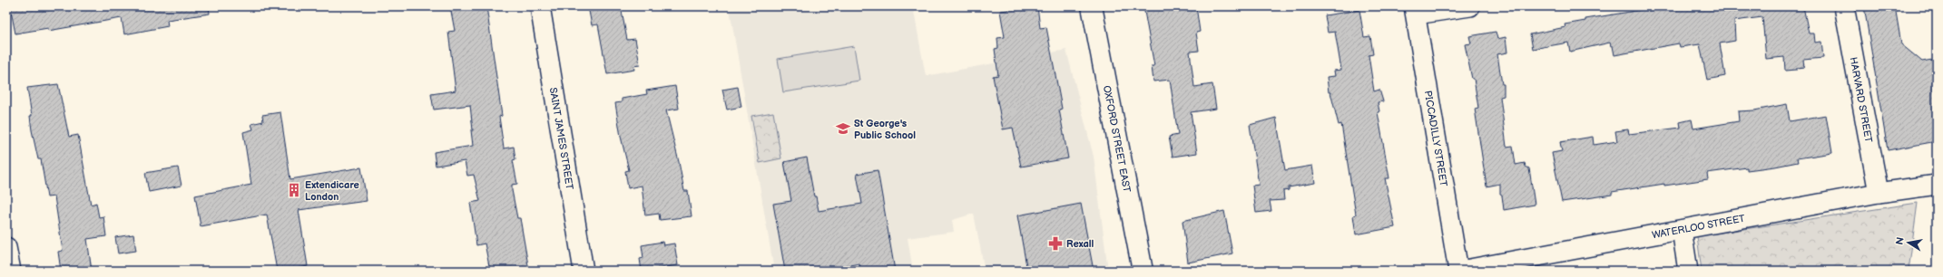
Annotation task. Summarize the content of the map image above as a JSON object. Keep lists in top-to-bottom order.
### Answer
{
  "streets": {
    "main road": ["OXFORD STREET EAST"],
    "street": [
      "HARVARD STREET",
      "SAINT JAMES STREET",
      "PICCADILLY STREET",
      "WATERLOO STREET"
    ]
  },
  "crossings": [
    ["HARVARD STREET", "WATERLOO STREET"],
    ["PICCADILLY STREET", "WATERLOO STREET"]
  ],
  "places": {
    "school or university": ["St George's Public School"],
    "building": ["Extendicare London"],
    "pharmacy": ["Rexall"]
  },
  "north": "left"
}
